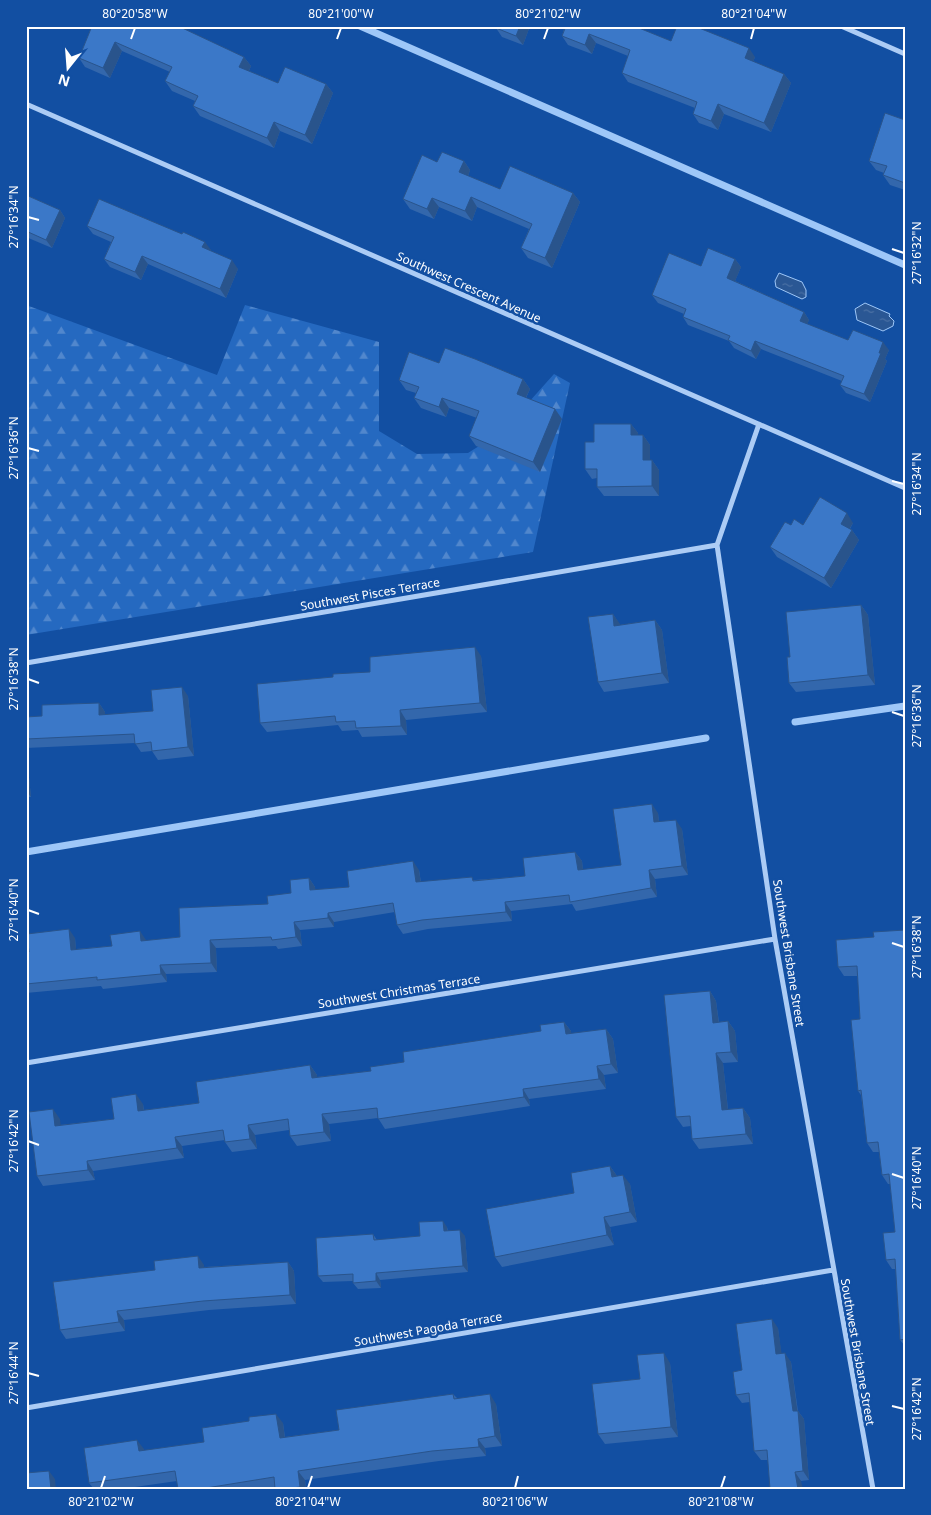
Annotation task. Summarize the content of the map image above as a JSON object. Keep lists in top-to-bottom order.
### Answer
{
  "streets": {
    "street": [
      "Southwest Crescent Avenue",
      "Southwest Pisces Terrace",
      "Southwest Brisbane Street",
      "Southwest Christmas Terrace",
      "Southwest Pagoda Terrace"
    ]
  },
  "crossings": [
    ["Southwest Crescent Avenue", "Southwest Brisbane Street"],
    ["Southwest Pisces Terrace", "Southwest Brisbane Street"],
    ["Southwest Brisbane Street", "Southwest Christmas Terrace"],
    ["Southwest Brisbane Street", "Southwest Pagoda Terrace"]
  ],
  "north": "bottom",
  "coordinates": [
    "80°20'58\"W",
    "80°21'00\"W",
    "80°21'02\"W",
    "80°21'04\"W",
    "27°16'34\"N",
    "27°16'32\"N",
    "27°16'36\"N",
    "27°16'38\"N",
    "27°16'40\"N",
    "27°16'42\"N",
    "27°16'44\"N",
    "80°21'06\"W",
    "80°21'08\"W"
  ]
}
